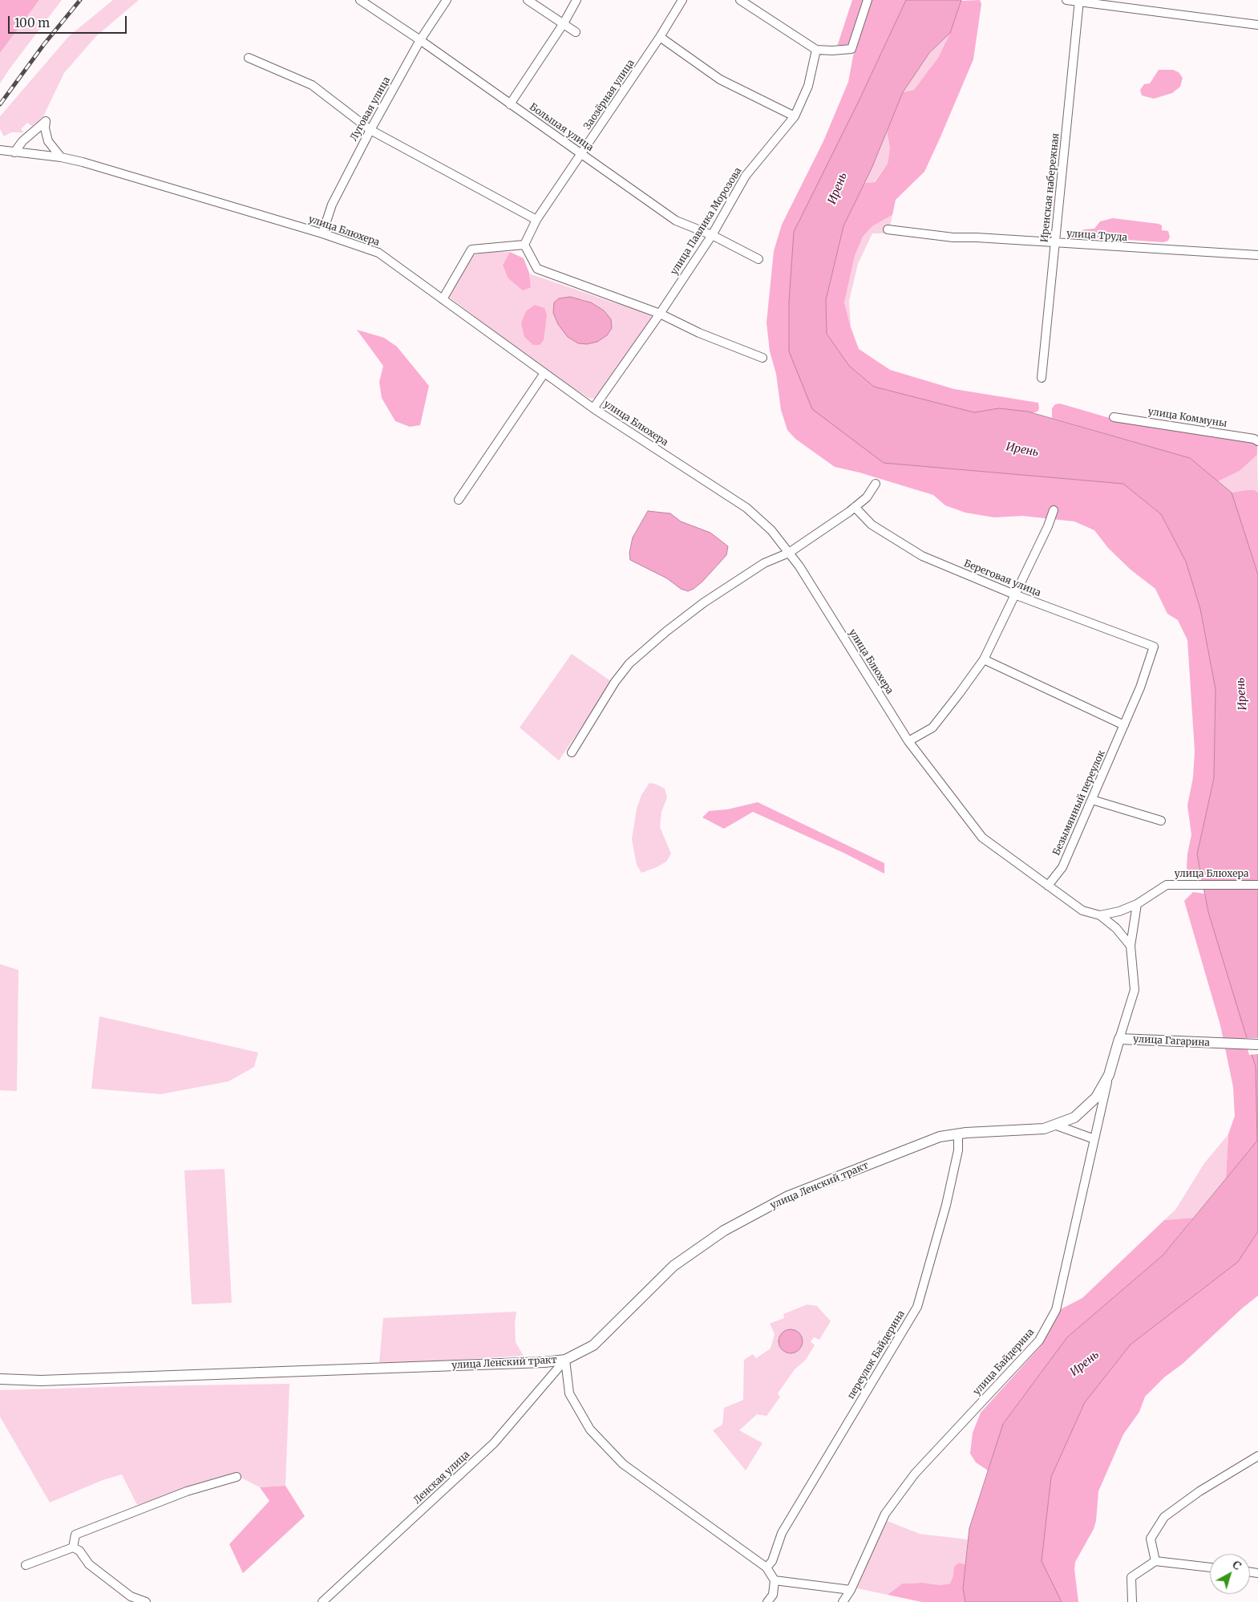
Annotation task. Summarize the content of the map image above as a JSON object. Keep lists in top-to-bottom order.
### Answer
{
  "streets": {
    "main road": ["улица Гагарина", "улица Ленский тракт"],
    "street": [
      "Заозёрная улица",
      "Луговая улица",
      "Большая улица",
      "Иренская набережная",
      "улица Павлика Морозова",
      "улица Блюхера",
      "улица Труда",
      "улица Коммуны",
      "Береговая улица",
      "Безымянный переулок",
      "переулок Байдерина",
      "улица Байдерина",
      "Ленская улица"
    ]
  },
  "crossings": [
    ["Заозёрная улица", "Большая улица"],
    ["Луговая улица", "Большая улица"],
    ["Луговая улица", "улица Блюхера"],
    ["Большая улица", "улица Павлика Морозова"],
    ["Иренская набережная", "улица Труда"],
    ["улица Павлика Морозова", "улица Блюхера"],
    ["улица Блюхера", "Безымянный переулок"],
    ["Береговая улица", "Безымянный переулок"],
    ["улица Гагарина", "улица Ленский тракт"],
    ["улица Ленский тракт", "переулок Байдерина"],
    ["улица Ленский тракт", "улица Байдерина"],
    ["улица Ленский тракт", "Ленская улица"]
  ],
  "water": ["Ирень"],
  "scale_bar": "100 m",
  "north": "top right"
}
